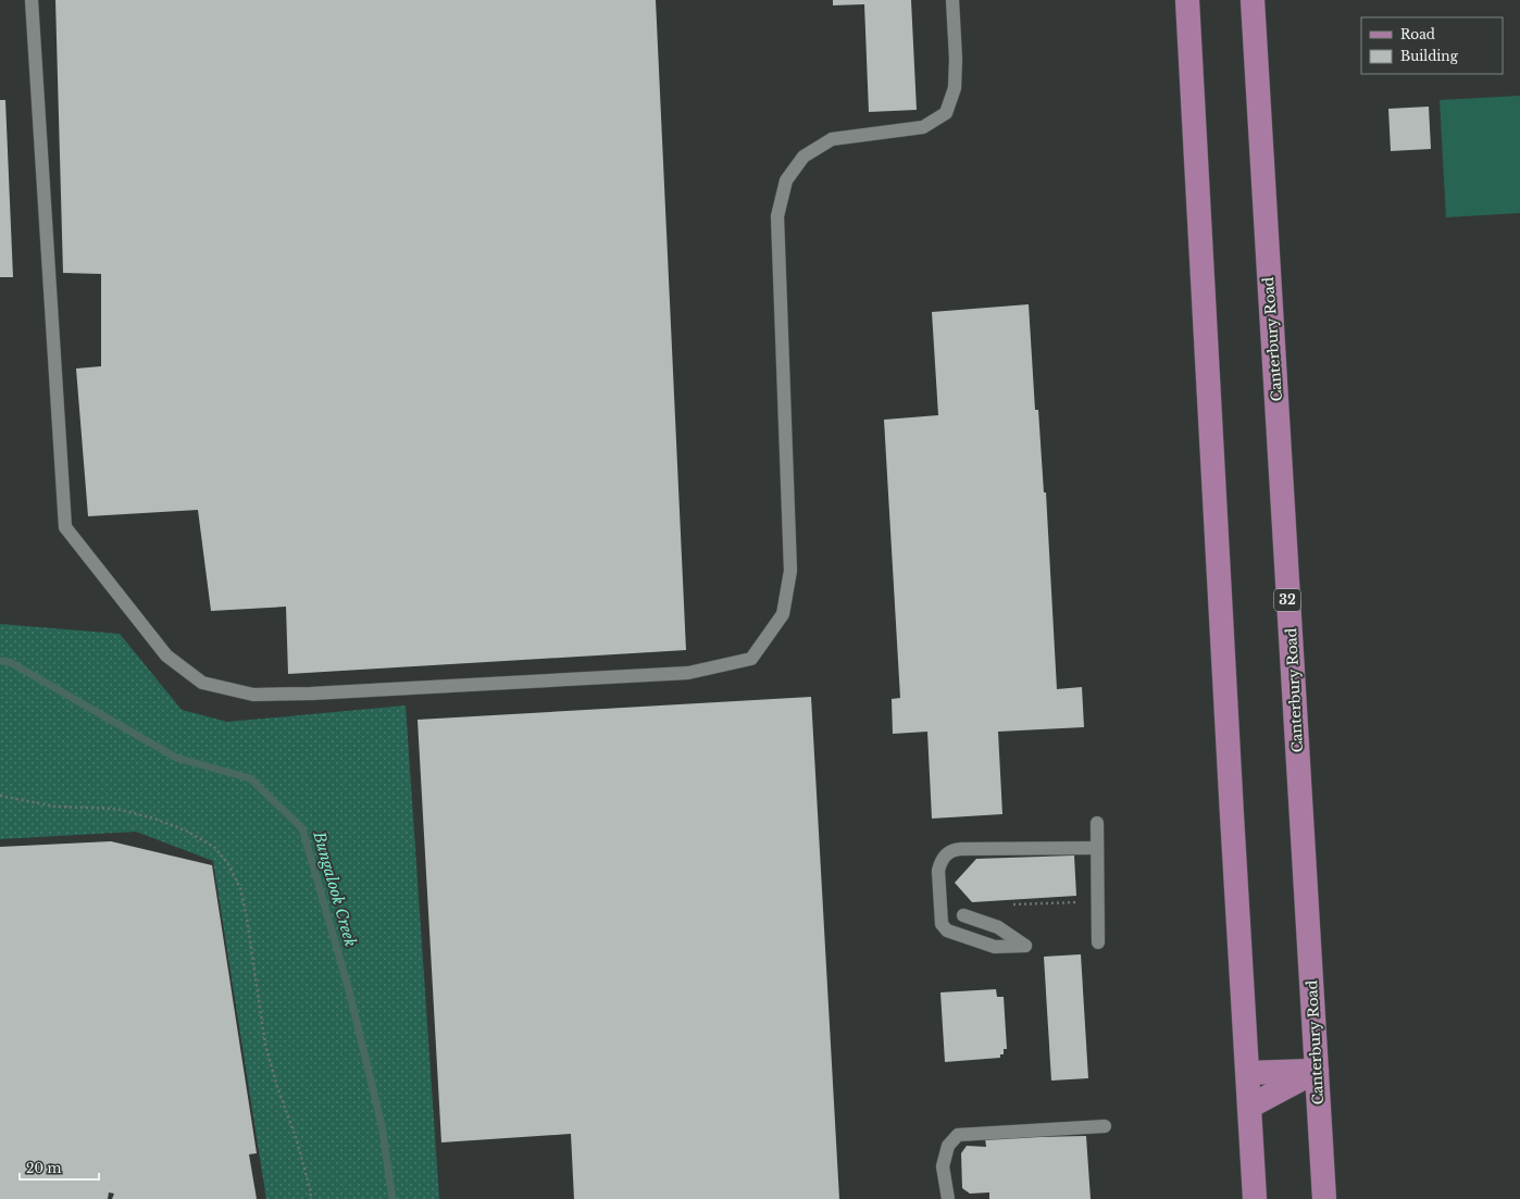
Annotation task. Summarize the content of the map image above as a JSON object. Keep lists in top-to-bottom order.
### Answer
{
  "streets": {
    "main road": ["Canterbury Road", "32"]
  },
  "water": ["Bungalook Creek"],
  "legend": ["Road", "Building"],
  "scale_bar": "20 m"
}
